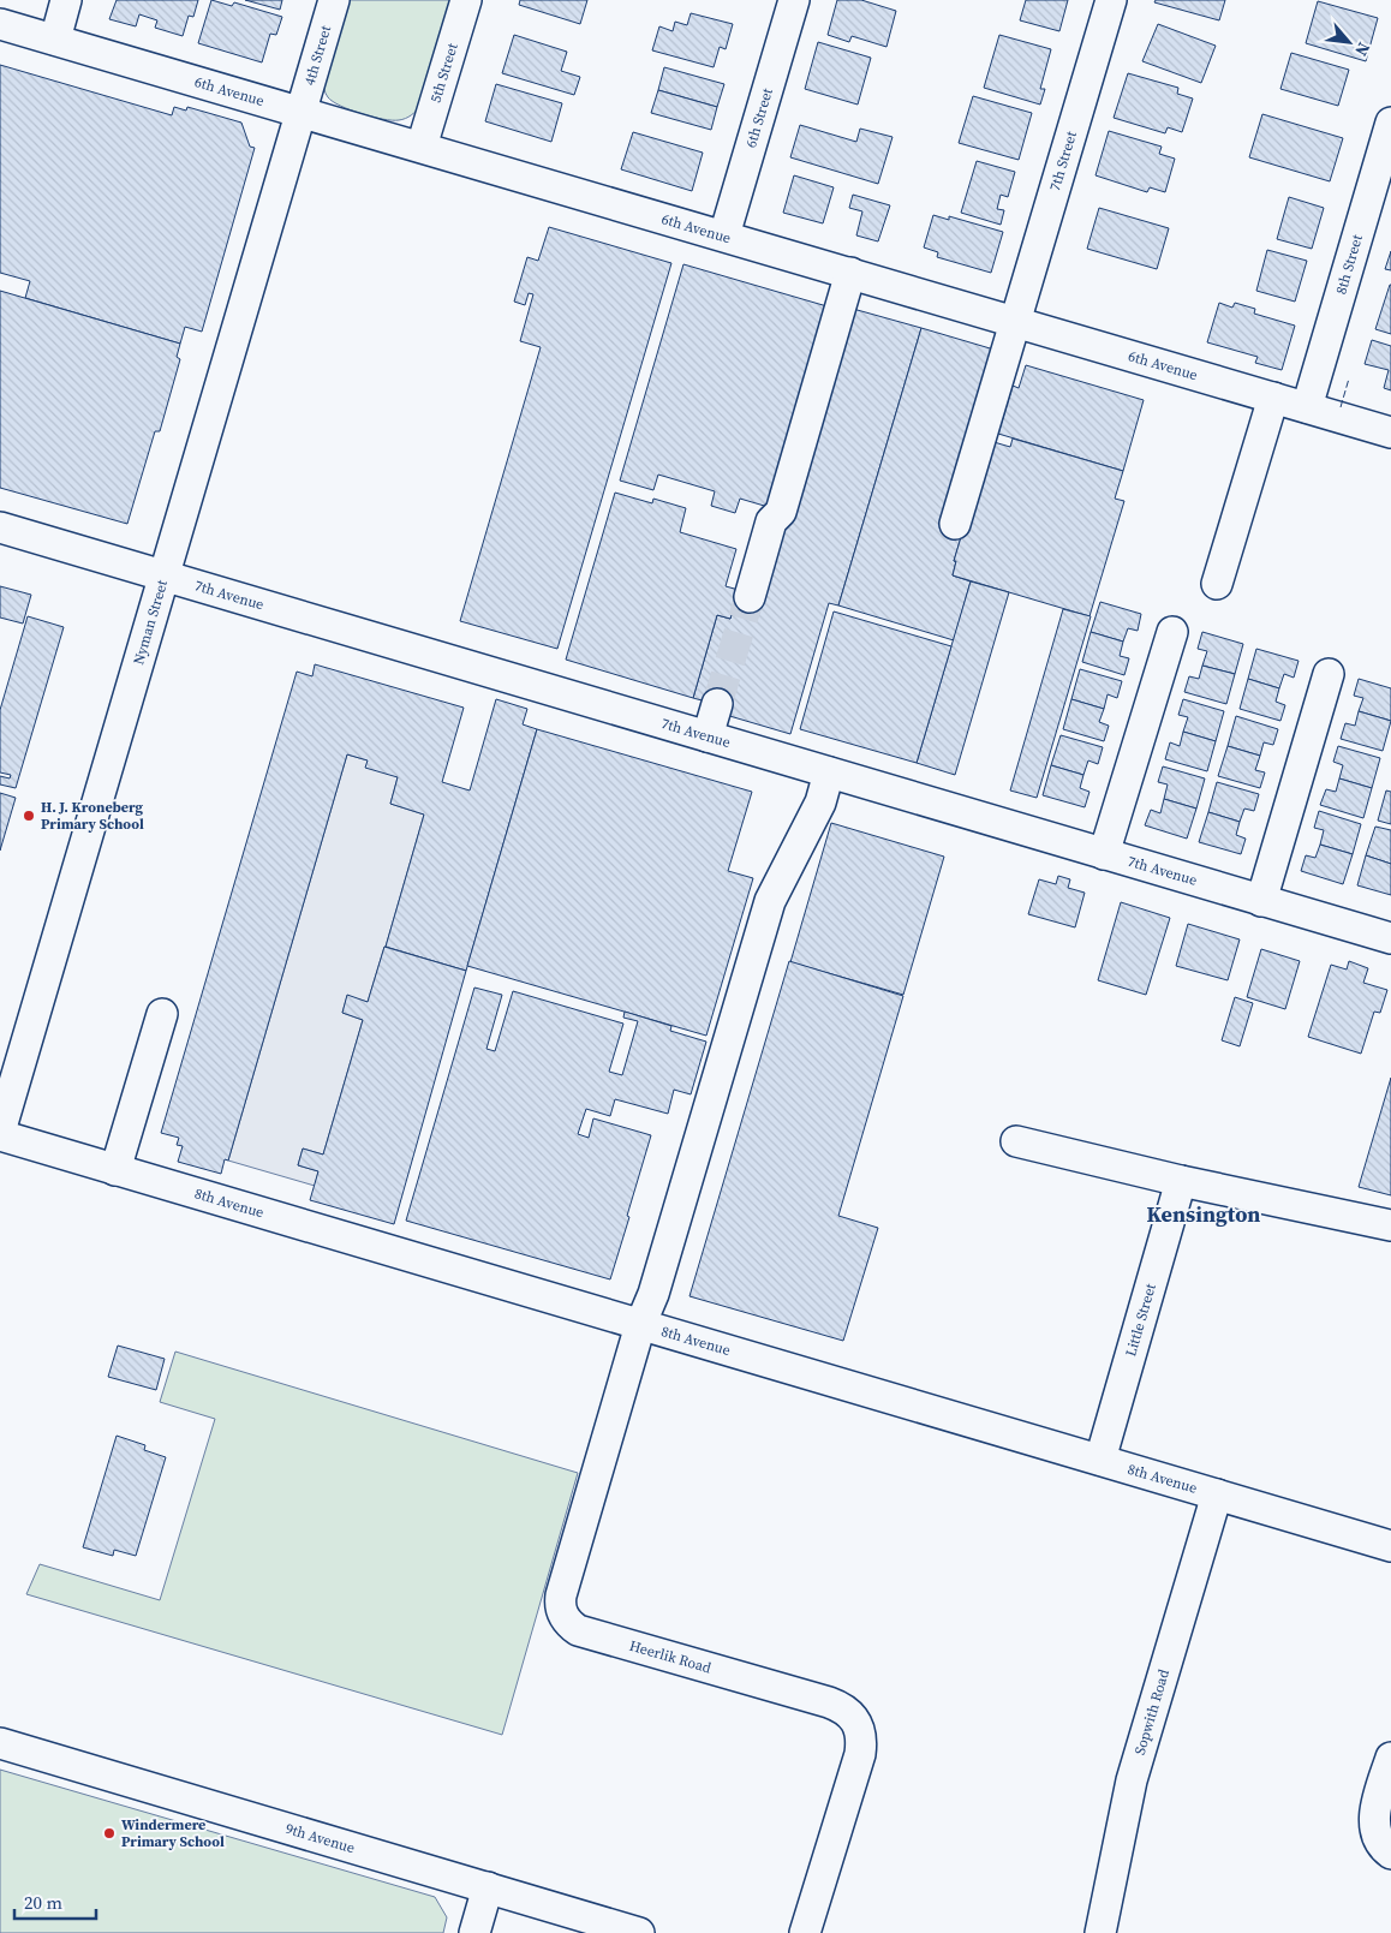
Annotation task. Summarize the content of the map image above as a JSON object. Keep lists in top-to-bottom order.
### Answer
{
  "streets": {
    "street": [
      "4th Street",
      "5th Street",
      "6th Avenue",
      "6th Street",
      "7th Street",
      "8th Street",
      "7th Avenue",
      "Nyman Street",
      "8th Avenue",
      "Little Street",
      "Heerlik Road",
      "Sopwith Road",
      "9th Avenue"
    ]
  },
  "crossings": [
    ["4th Street", "6th Avenue"],
    ["4th Street", "Nyman Street"],
    ["5th Street", "6th Avenue"],
    ["6th Avenue", "6th Street"],
    ["6th Avenue", "7th Street"],
    ["6th Avenue", "8th Street"],
    ["6th Avenue", "Nyman Street"],
    ["7th Avenue", "Nyman Street"],
    ["Nyman Street", "8th Avenue"],
    ["8th Avenue", "Little Street"],
    ["8th Avenue", "Heerlik Road"],
    ["8th Avenue", "Sopwith Road"]
  ],
  "districts": ["Kensington"],
  "places": ["H. J. Kroneberg Primary School", "Windermere Primary School"],
  "scale_bar": "20 m",
  "north": "bottom right"
}
